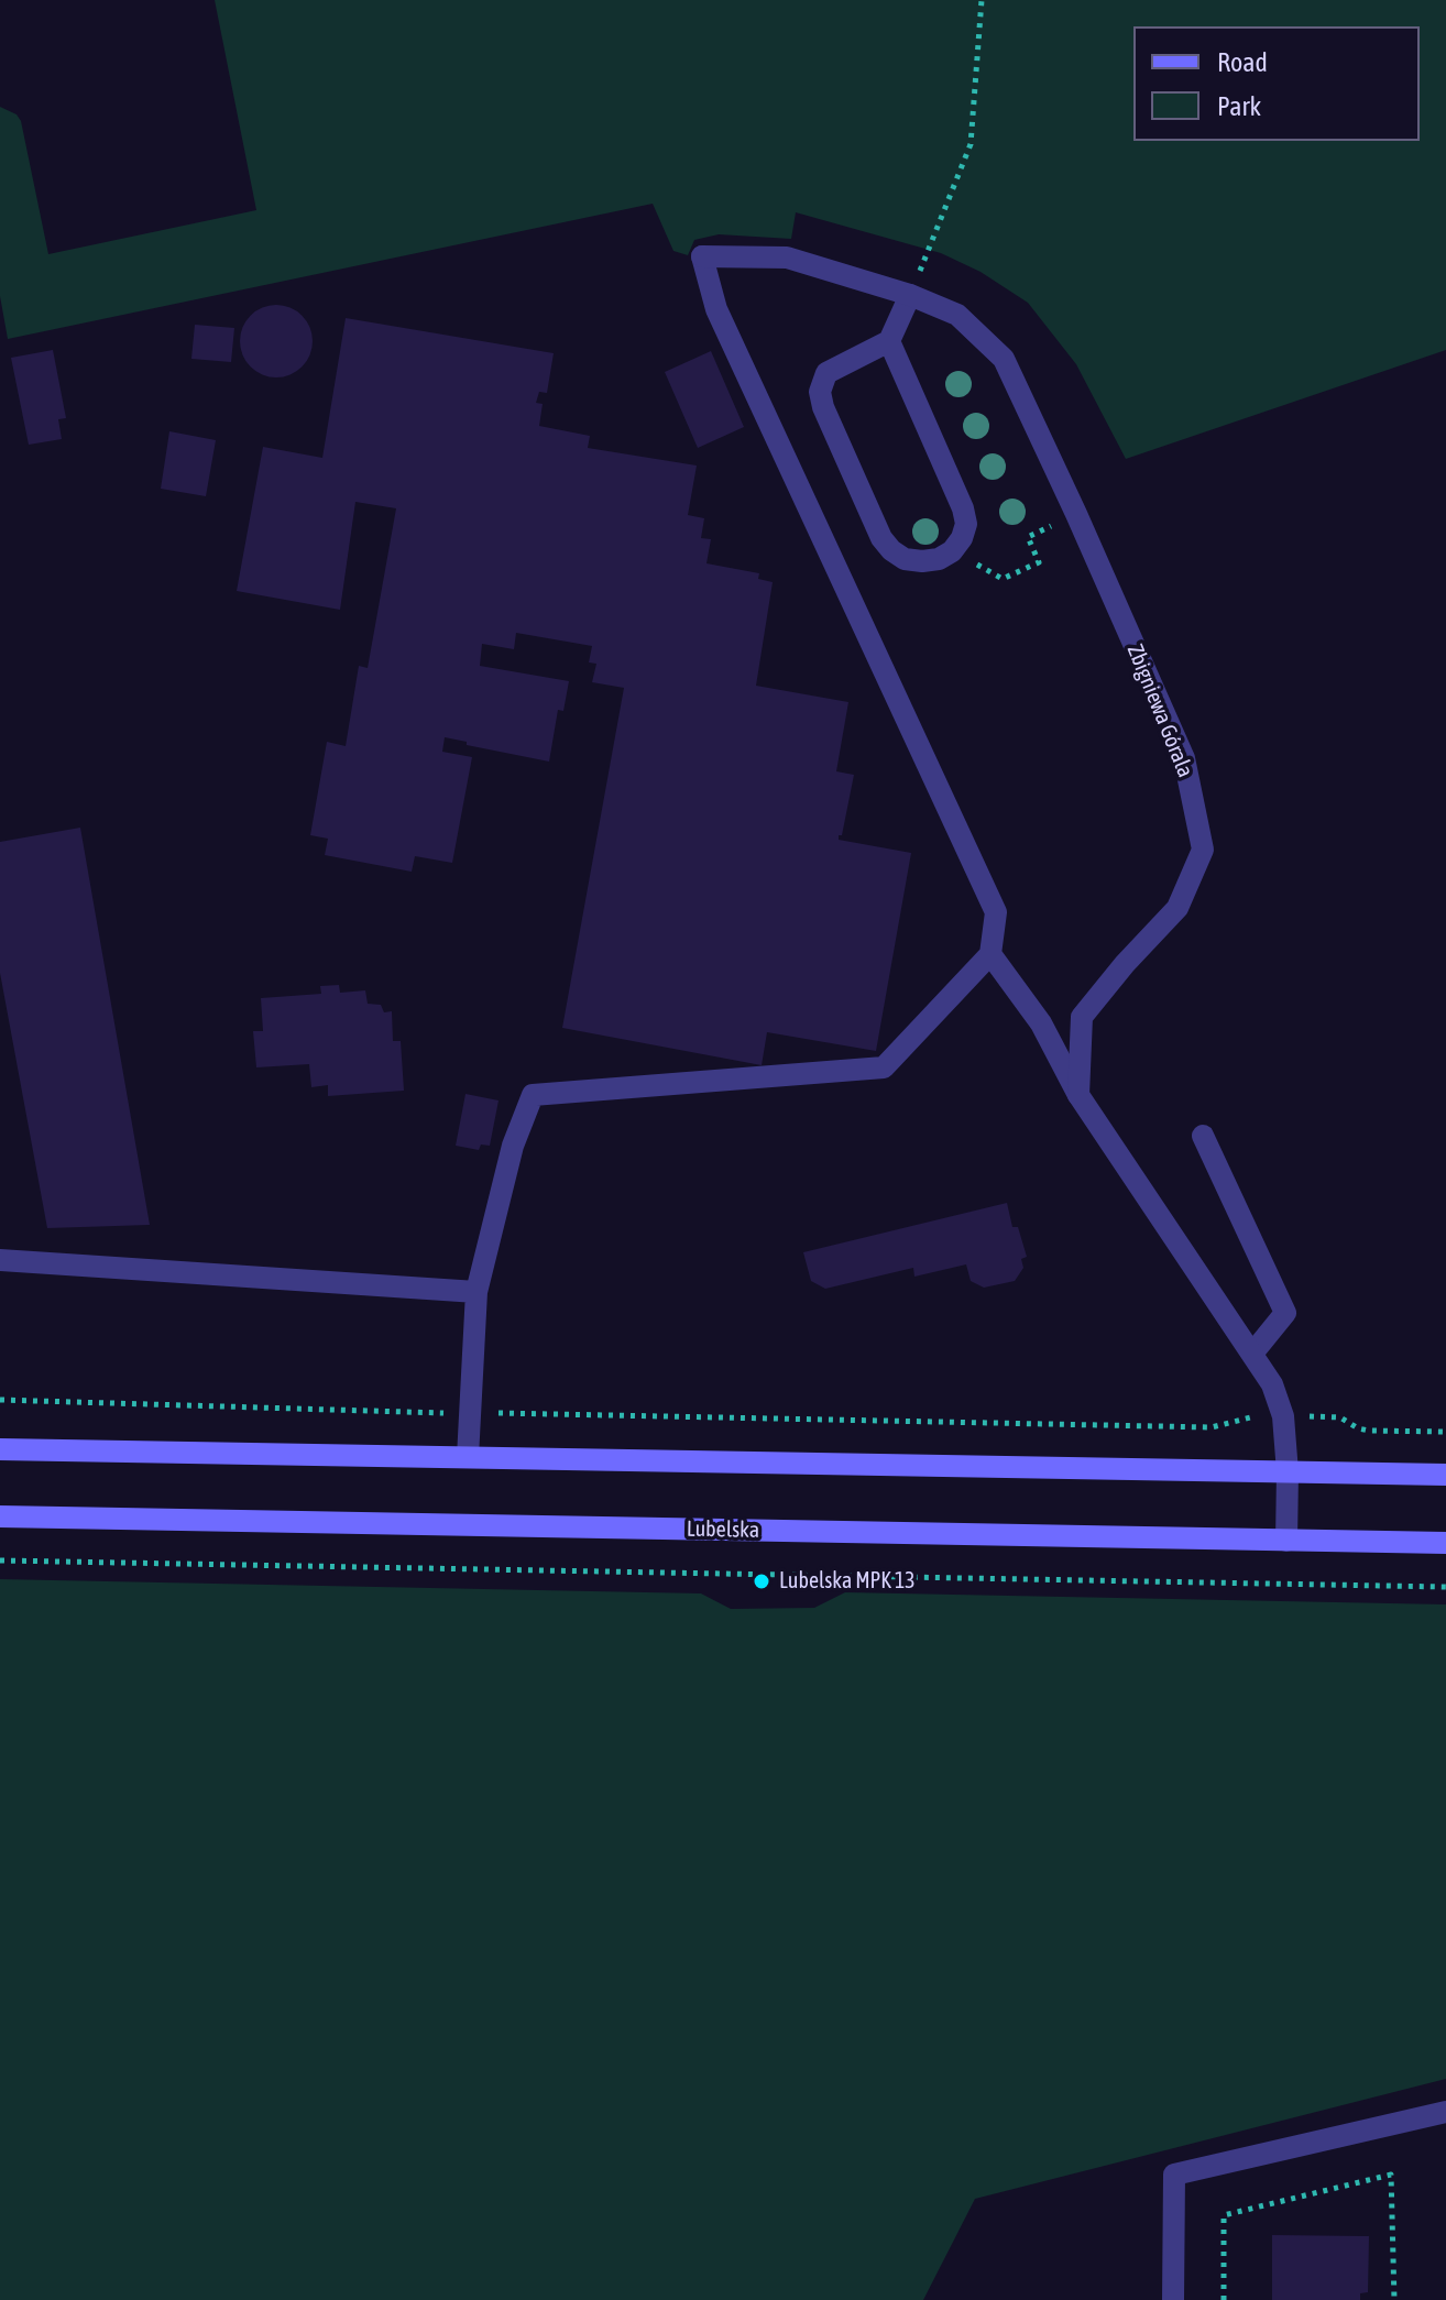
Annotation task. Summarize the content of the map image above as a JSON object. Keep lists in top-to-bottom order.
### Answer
{
  "streets": {
    "main road": ["Lubelska"],
    "street": ["Zbigniewa Górala"]
  },
  "places": ["Lubelska MPK 13"],
  "legend": ["Road", "Park"]
}
